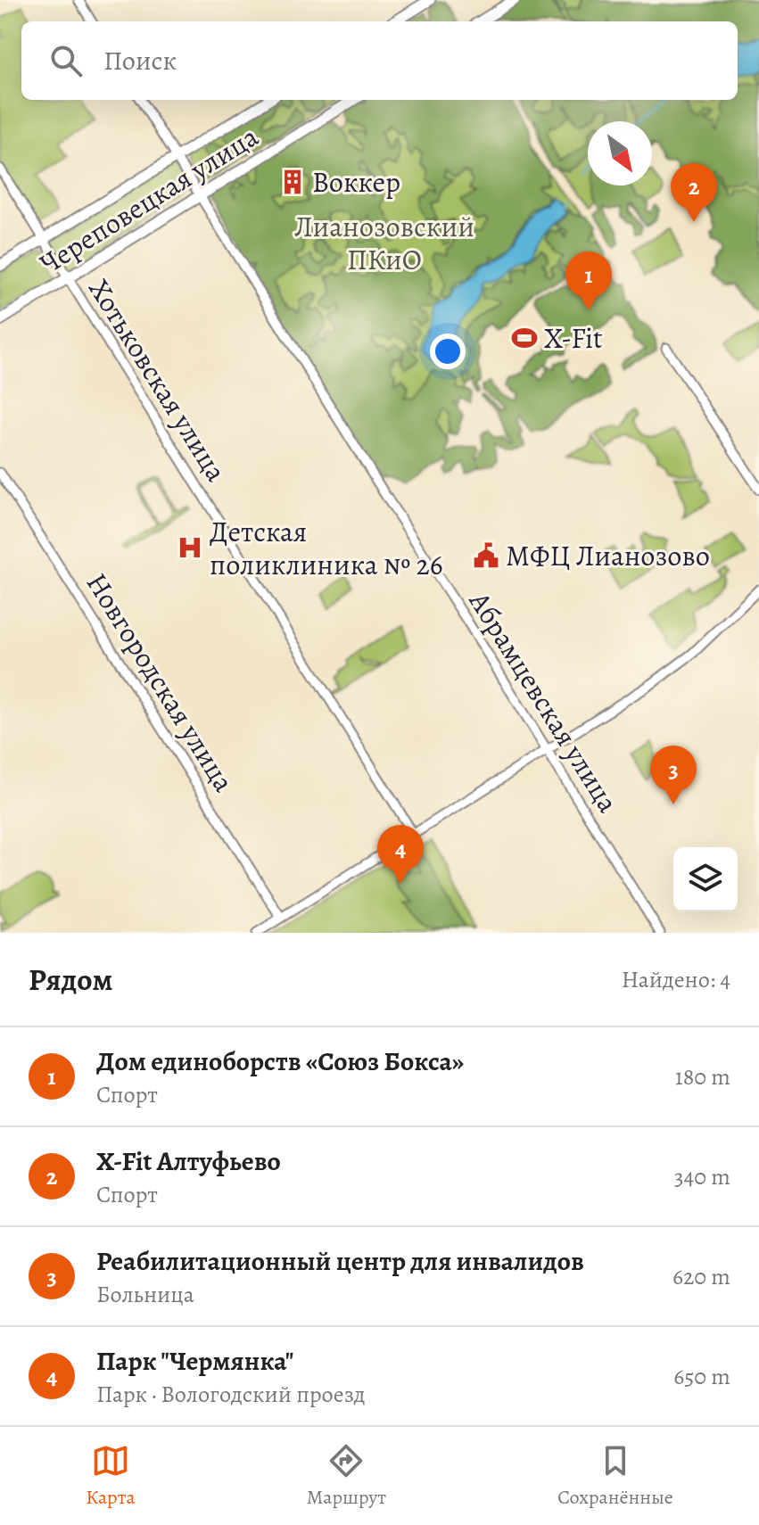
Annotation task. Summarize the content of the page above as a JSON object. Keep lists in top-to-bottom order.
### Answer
{
  "streets": {
    "main road": ["Череповецкая улица"],
    "street": ["Хотьковская улица", "Новгородская улица", "Абрамцевская улица"]
  },
  "crossings": [
    ["Череповецкая улица", "Хотьковская улица"],
    ["Череповецкая улица", "Абрамцевская улица"]
  ],
  "parks": ["Лианозовский ПКиО"],
  "places": {
    "building": ["Воккер"],
    "sports": ["X-Fit"],
    "hospital": ["Детская поликлиника № 26"],
    "public building": ["МФЦ Лианозово"]
  },
  "north": "bottom right",
  "page": {
    "search": "Поиск",
    "pins": [
      "2",
      "1",
      "3",
      "4"
    ],
    "heading": ["Рядом", "Найдено: 4"],
    "list": [
      {
        "mark": "1",
        "name": "Дом единоборств «Союз Бокса»",
        "note": "Спорт",
        "value": "180 m"
      },
      {
        "mark": "2",
        "name": "X-Fit Алтуфьево",
        "note": "Спорт",
        "value": "340 m"
      },
      {
        "mark": "3",
        "name": "Реабилитационный центр для инвалидов",
        "note": "Больница",
        "value": "620 m"
      },
      {
        "mark": "4",
        "name": "Парк \"Чермянка\"",
        "note": "Парк · Вологодский проезд",
        "value": "650 m"
      }
    ],
    "nav": ["Карта", "Маршрут", "Сохранённые"]
  }
}
